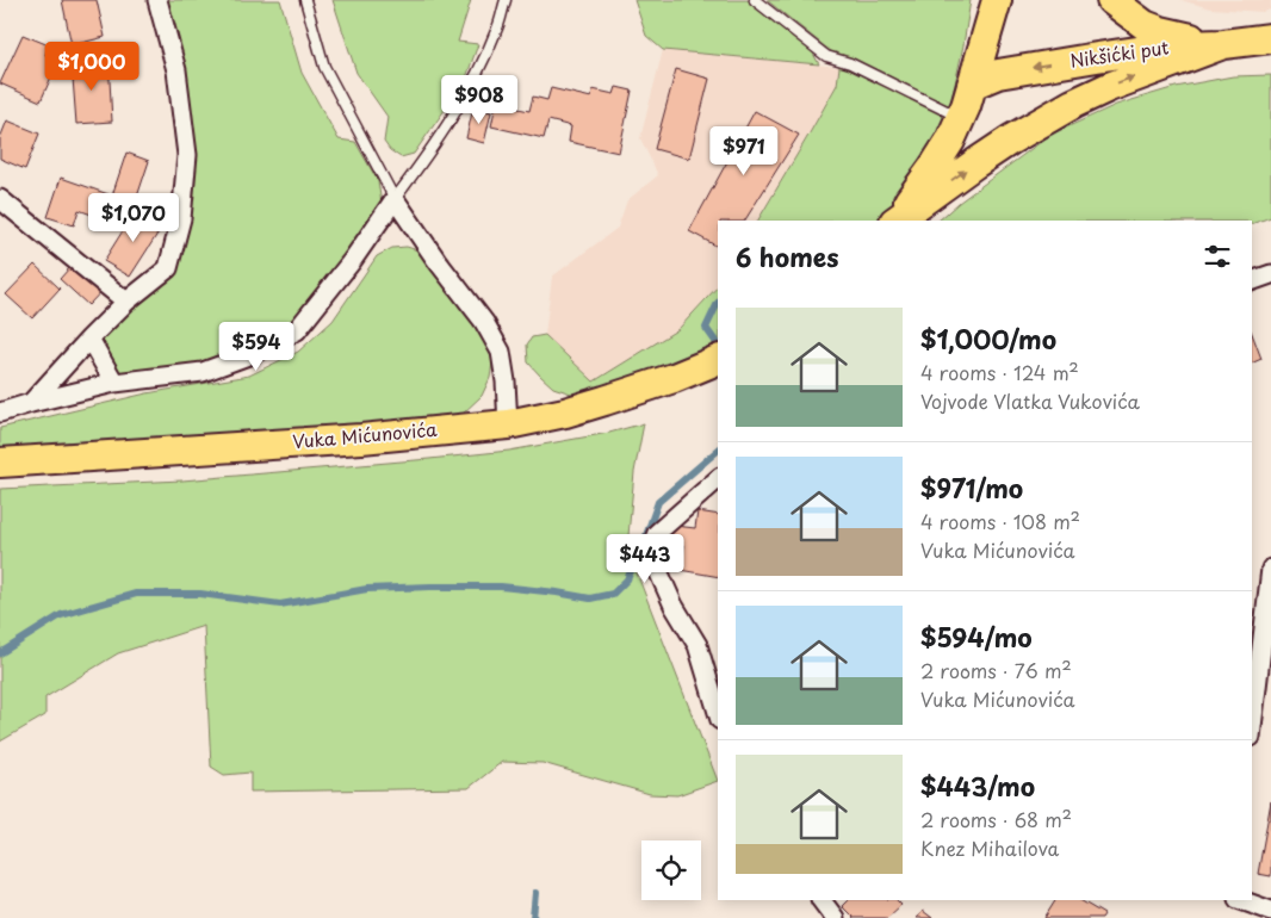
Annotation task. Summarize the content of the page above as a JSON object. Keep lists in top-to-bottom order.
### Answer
{
  "streets": {
    "main road": ["Nikšićki put", "Vuka Mićunovića"]
  },
  "page": {
    "price": [
      "$1,000",
      "$908",
      "$971",
      "$1,070",
      "$594",
      "$443"
    ],
    "heading": "6 homes",
    "list": [
      {
        "name": "$1,000/mo",
        "note": "4 rooms · 124 m² · Vojvode Vlatka Vukovića"
      },
      {
        "name": "$971/mo",
        "note": "4 rooms · 108 m² · Vuka Mićunovića"
      },
      {
        "name": "$594/mo",
        "note": "2 rooms · 76 m² · Vuka Mićunovića"
      },
      {
        "name": "$443/mo",
        "note": "2 rooms · 68 m² · Knez Mihailova"
      }
    ]
  }
}
